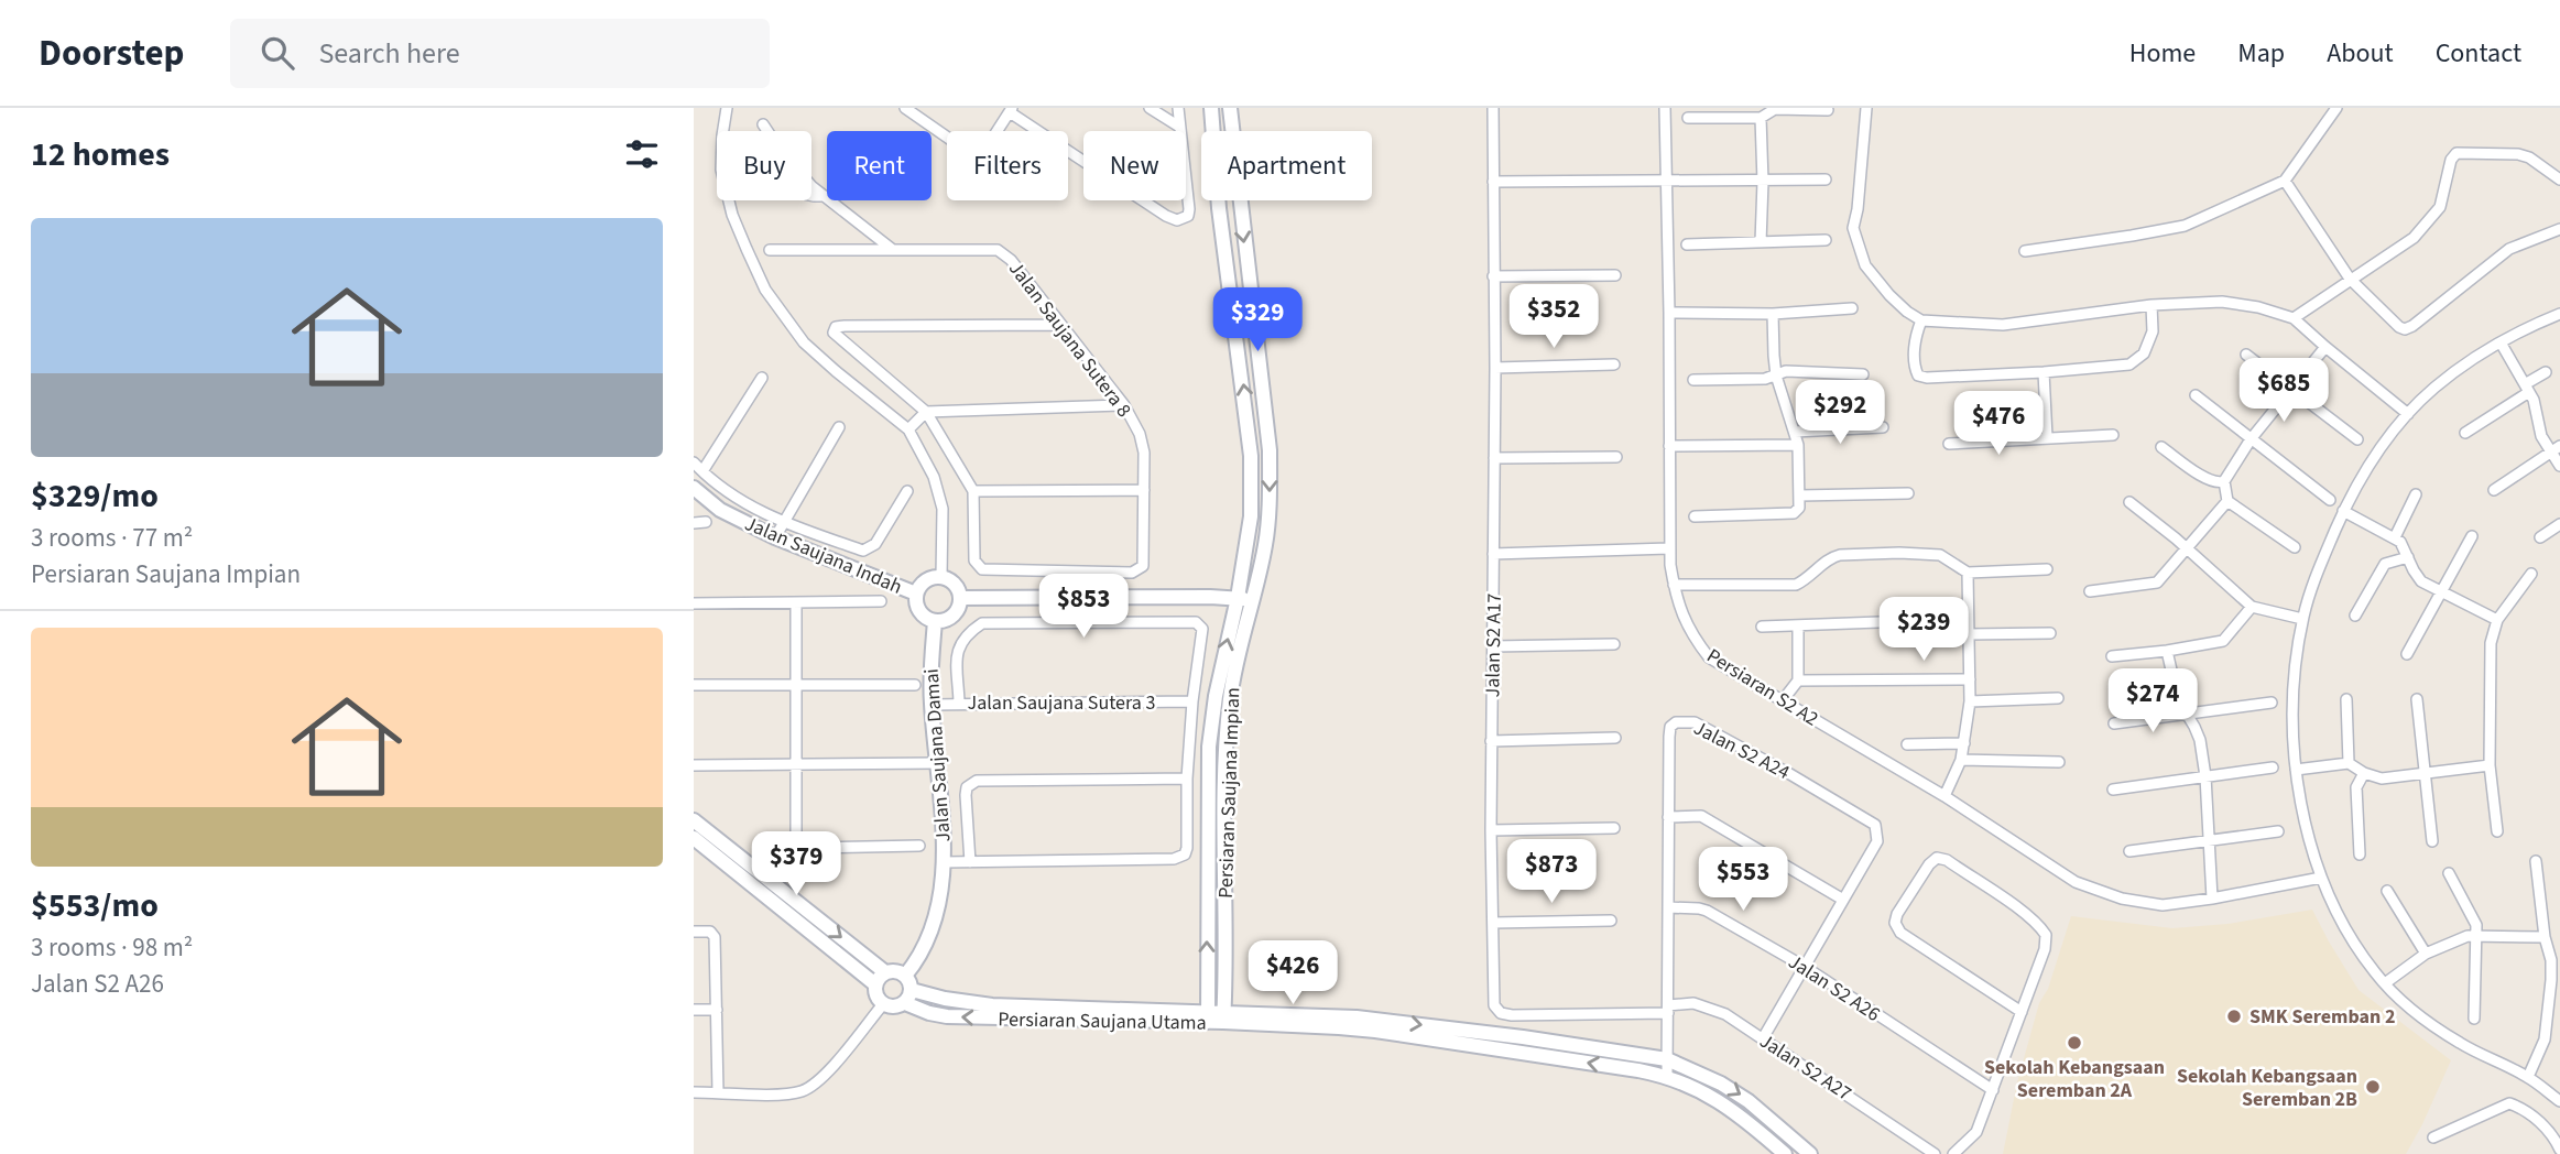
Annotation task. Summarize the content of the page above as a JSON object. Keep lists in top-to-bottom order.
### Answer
{
  "streets": {
    "street": [
      "Jalan Saujana Sutera 8",
      "Jalan Saujana Indah",
      "Jalan S2 A17",
      "Persiaran S2 A2",
      "Jalan Saujana Sutera 3",
      "Jalan S2 A24",
      "Jalan Saujana Damai",
      "Persiaran Saujana Impian",
      "Jalan S2 A26",
      "Persiaran Saujana Utama",
      "Jalan S2 A27"
    ]
  },
  "crossings": [
    ["Jalan Saujana Indah", "Jalan Saujana Damai"],
    ["Jalan S2 A17", "Jalan S2 A24"],
    ["Jalan S2 A17", "Jalan S2 A27"],
    ["Jalan Saujana Sutera 3", "Jalan Saujana Damai"],
    ["Jalan S2 A24", "Jalan S2 A26"],
    ["Jalan S2 A24", "Persiaran Saujana Utama"],
    ["Jalan S2 A24", "Jalan S2 A27"],
    ["Jalan Saujana Damai", "Persiaran Saujana Utama"],
    ["Persiaran Saujana Impian", "Persiaran Saujana Utama"]
  ],
  "places": ["SMK Seremban 2", "Sekolah Kebangsaan Seremban 2A", "Sekolah Kebangsaan Seremban 2B"],
  "page": {
    "header": "Doorstep",
    "search": "Search here",
    "nav": [
      "Home",
      "Map",
      "About",
      "Contact"
    ],
    "heading": "12 homes",
    "chip": [
      "Buy",
      "Rent",
      "Filters",
      "New",
      "Apartment"
    ],
    "list": [
      {
        "name": "$329/mo",
        "note": "3 rooms · 77 m² · Persiaran Saujana Impian"
      },
      {
        "name": "$553/mo",
        "note": "3 rooms · 98 m² · Jalan S2 A26"
      }
    ],
    "price": [
      "$352",
      "$329",
      "$685",
      "$292",
      "$476",
      "$853",
      "$239",
      "$274",
      "$379",
      "$873",
      "$553",
      "$426"
    ]
  }
}
